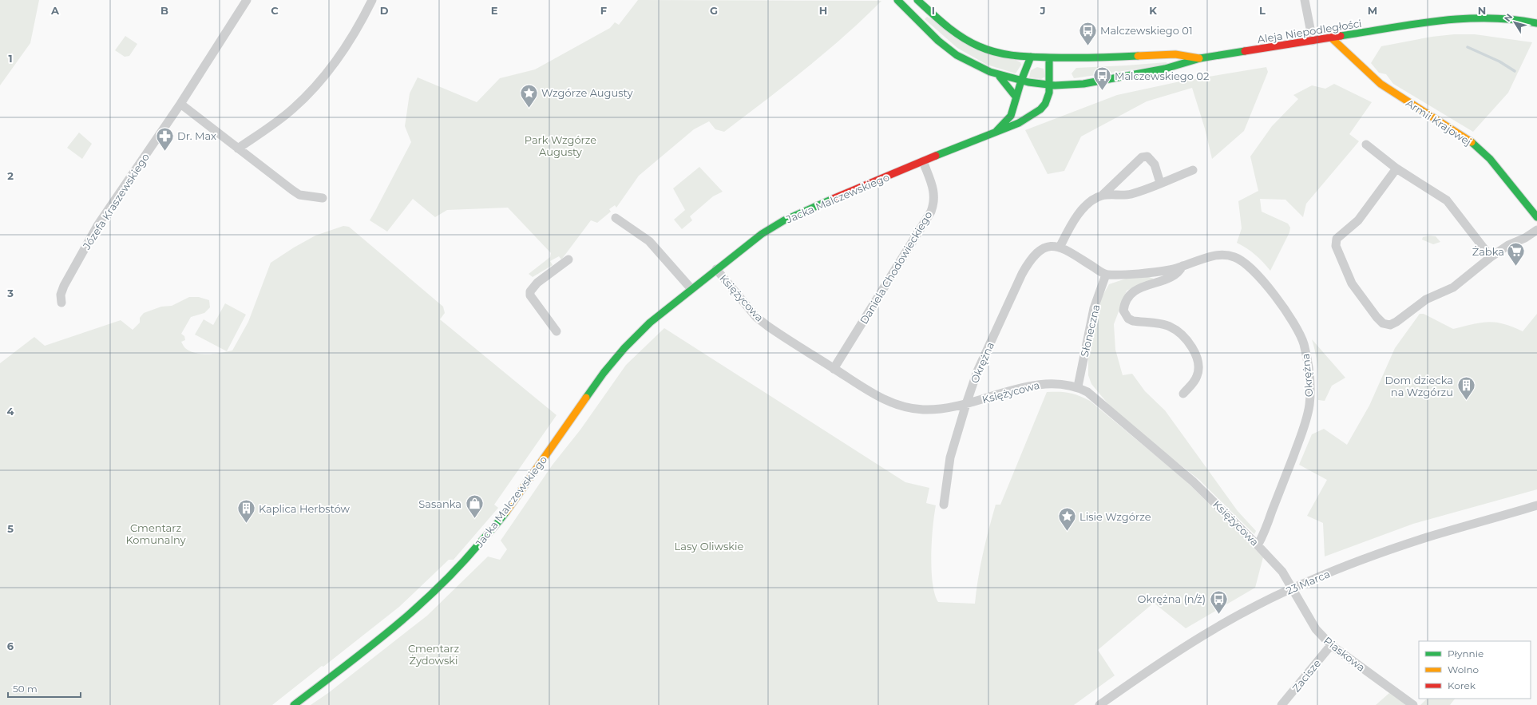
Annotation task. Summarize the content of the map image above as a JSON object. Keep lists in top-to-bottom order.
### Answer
{
  "streets": {
    "main road": ["Aleja Niepodległości", "Armii Krajowej", "Jacka Malczewskiego"],
    "street": [
      "Józefa Kraszewskiego",
      "Daniela Chodowieckiego",
      "Księżycowa",
      "Słoneczna",
      "Okrężna",
      "23 Marca",
      "Piaskowa",
      "Zacisze"
    ]
  },
  "crossings": [
    ["Aleja Niepodległości", "Armii Krajowej"],
    ["Aleja Niepodległości", "Jacka Malczewskiego"],
    ["Jacka Malczewskiego", "Daniela Chodowieckiego"],
    ["Jacka Malczewskiego", "Księżycowa"],
    ["Daniela Chodowieckiego", "Księżycowa"],
    ["Księżycowa", "Słoneczna"],
    ["Księżycowa", "Okrężna"],
    ["Księżycowa", "23 Marca"],
    ["Księżycowa", "Piaskowa"],
    ["Słoneczna", "Okrężna"],
    ["23 Marca", "Piaskowa"],
    ["Piaskowa", "Zacisze"]
  ],
  "parks": [
    "Park Wzgórze Augusty",
    "Cmentarz Komunalny",
    "Lasy Oliwskie",
    "Cmentarz Żydowski"
  ],
  "places": {
    "bus stop": ["Malczewskiego 01", "Malczewskiego 02", "Okrężna (n/ż)"],
    "place": ["Wzgórze Augusty", "Lisie Wzgórze"],
    "pharmacy": ["Dr. Max"],
    "supermarket": ["Żabka"],
    "building": ["Dom dziecka na Wzgórzu", "Kaplica Herbstów"],
    "shop": ["Sasanka"]
  },
  "legend": ["Płynnie", "Wolno", "Korek"],
  "scale_bar": "50 m",
  "north": "top left",
  "grid": {
    "columns": [
      "A",
      "B",
      "C",
      "D",
      "E",
      "F",
      "G",
      "H",
      "I",
      "J",
      "K",
      "L",
      "M",
      "N"
    ],
    "rows": [
      "1",
      "2",
      "3",
      "4",
      "5",
      "6"
    ]
  }
}
